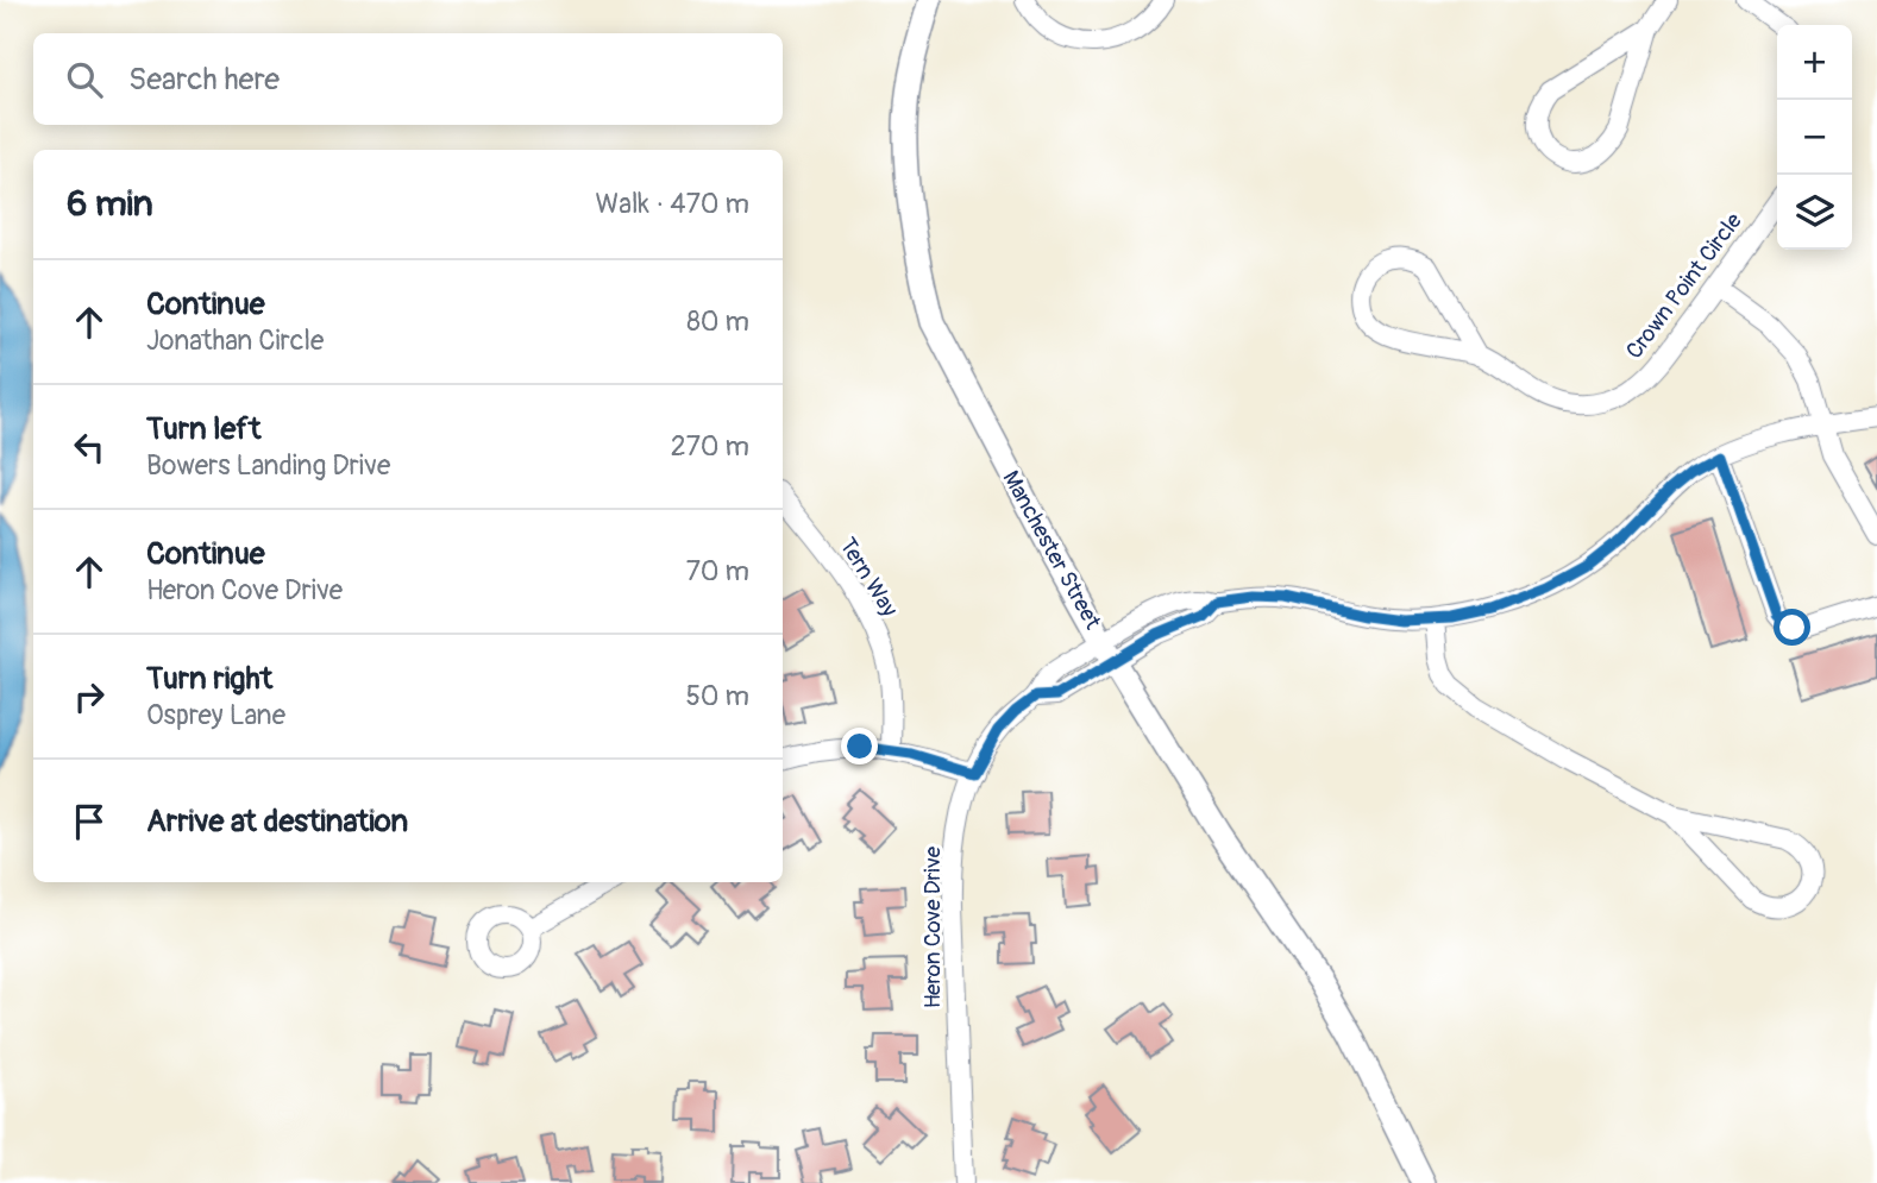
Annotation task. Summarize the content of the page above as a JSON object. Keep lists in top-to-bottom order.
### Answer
{
  "streets": {
    "street": [
      "Crown Point Circle",
      "Manchester Street",
      "Tern Way",
      "Heron Cove Drive"
    ]
  },
  "crossings": [
    ["Manchester Street", "Heron Cove Drive"]
  ],
  "page": {
    "map_buttons": ["+", "−"],
    "search": "Search here",
    "heading": ["6 min", "Walk · 470 m"],
    "list": [
      ["Continue", "Jonathan Circle", "80 m"],
      ["Turn left", "Bowers Landing Drive", "270 m"],
      ["Continue", "Heron Cove Drive", "70 m"],
      ["Turn right", "Osprey Lane", "50 m"],
      "Arrive at destination"
    ]
  }
}
